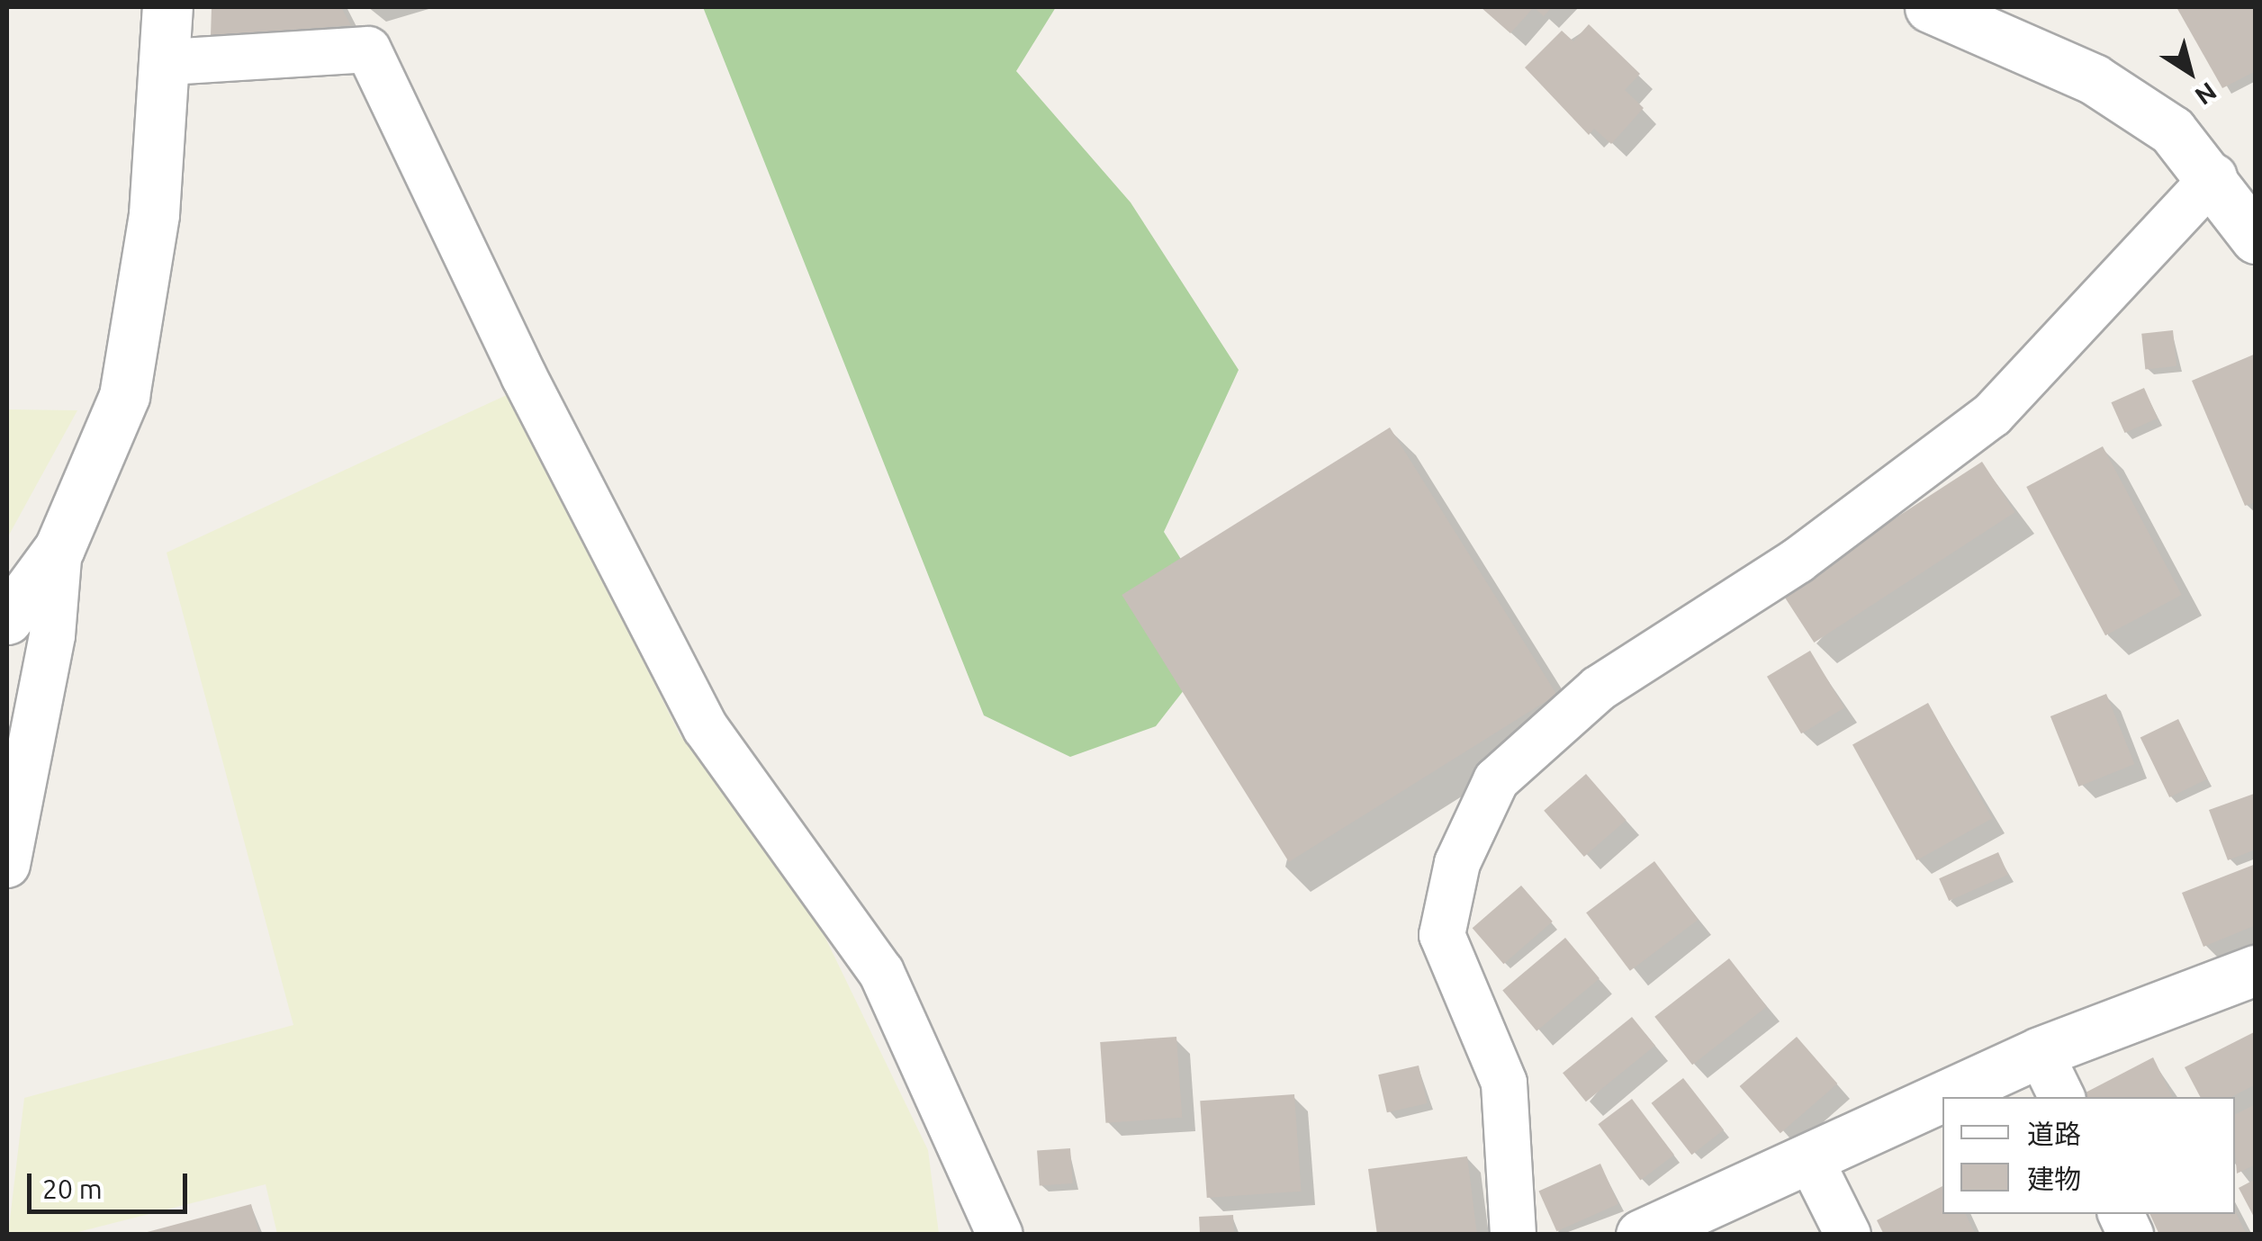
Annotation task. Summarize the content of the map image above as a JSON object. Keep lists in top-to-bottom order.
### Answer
{
  "legend": ["道路", "建物"],
  "scale_bar": "20 m",
  "north": "bottom right"
}
